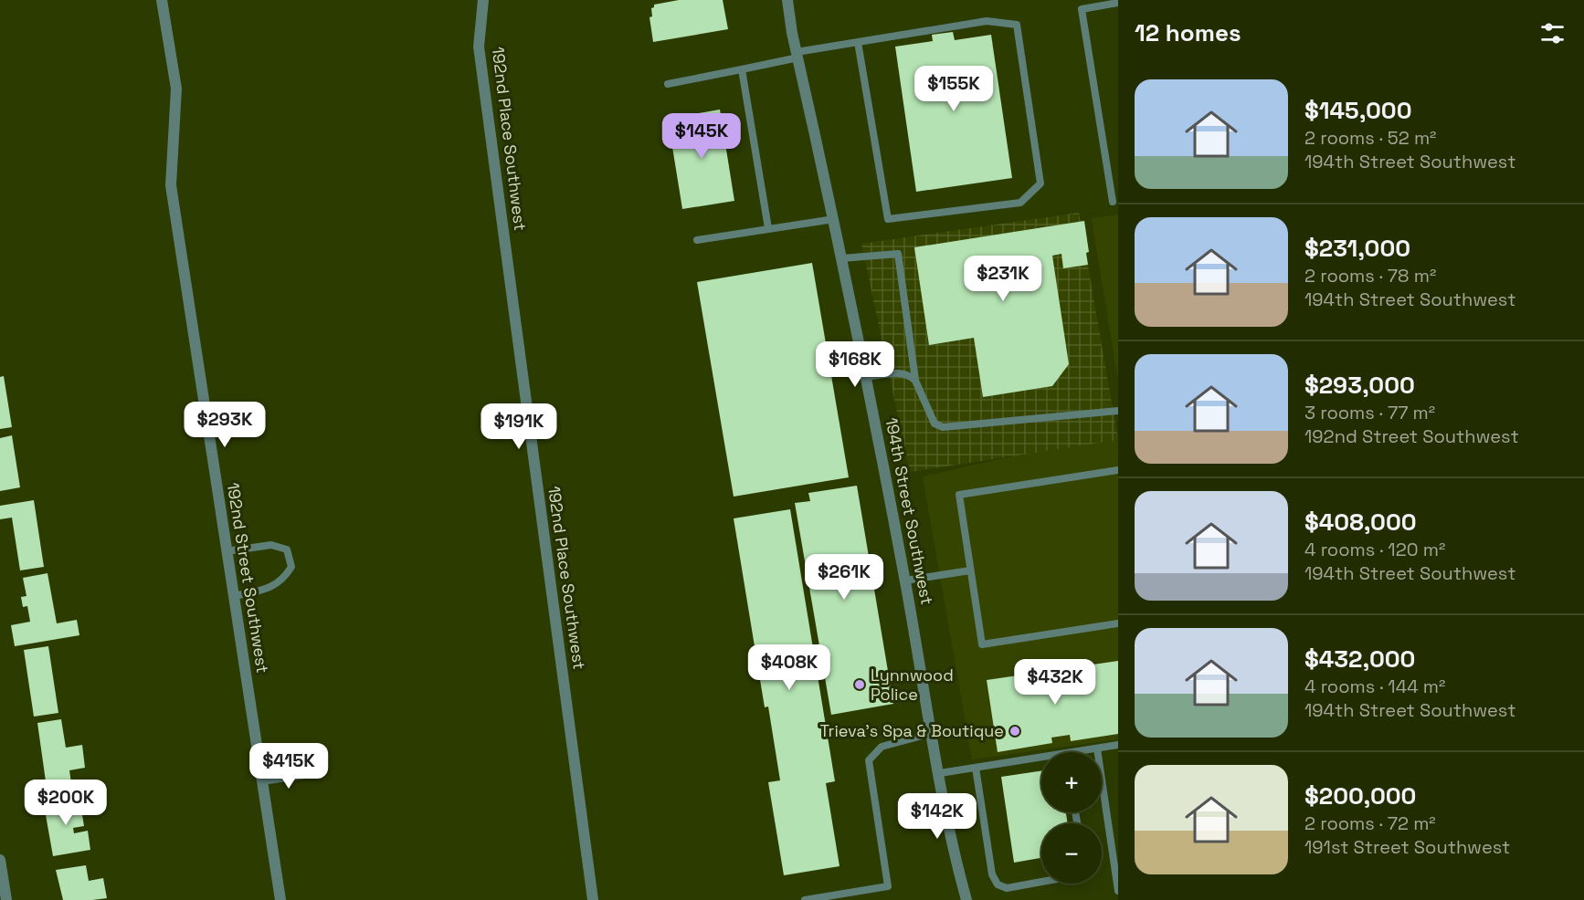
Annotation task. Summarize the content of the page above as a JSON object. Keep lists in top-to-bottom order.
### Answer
{
  "streets": {
    "street": ["192nd Place Southwest", "194th Street Southwest", "192nd Street Southwest"]
  },
  "places": ["Lynnwood Police", "Trieva's Spa & Boutique"],
  "page": {
    "heading": "12 homes",
    "price": [
      "$155K",
      "$145K",
      "$231K",
      "$168K",
      "$293K",
      "$191K",
      "$261K",
      "$408K",
      "$432K",
      "$415K",
      "$200K",
      "$142K"
    ],
    "list": [
      {
        "name": "$145,000",
        "note": "2 rooms · 52 m² · 194th Street Southwest"
      },
      {
        "name": "$231,000",
        "note": "2 rooms · 78 m² · 194th Street Southwest"
      },
      {
        "name": "$293,000",
        "note": "3 rooms · 77 m² · 192nd Street Southwest"
      },
      {
        "name": "$408,000",
        "note": "4 rooms · 120 m² · 194th Street Southwest"
      },
      {
        "name": "$432,000",
        "note": "4 rooms · 144 m² · 194th Street Southwest"
      },
      {
        "name": "$200,000",
        "note": "2 rooms · 72 m² · 191st Street Southwest"
      }
    ],
    "map_buttons": ["+", "−"]
  }
}
